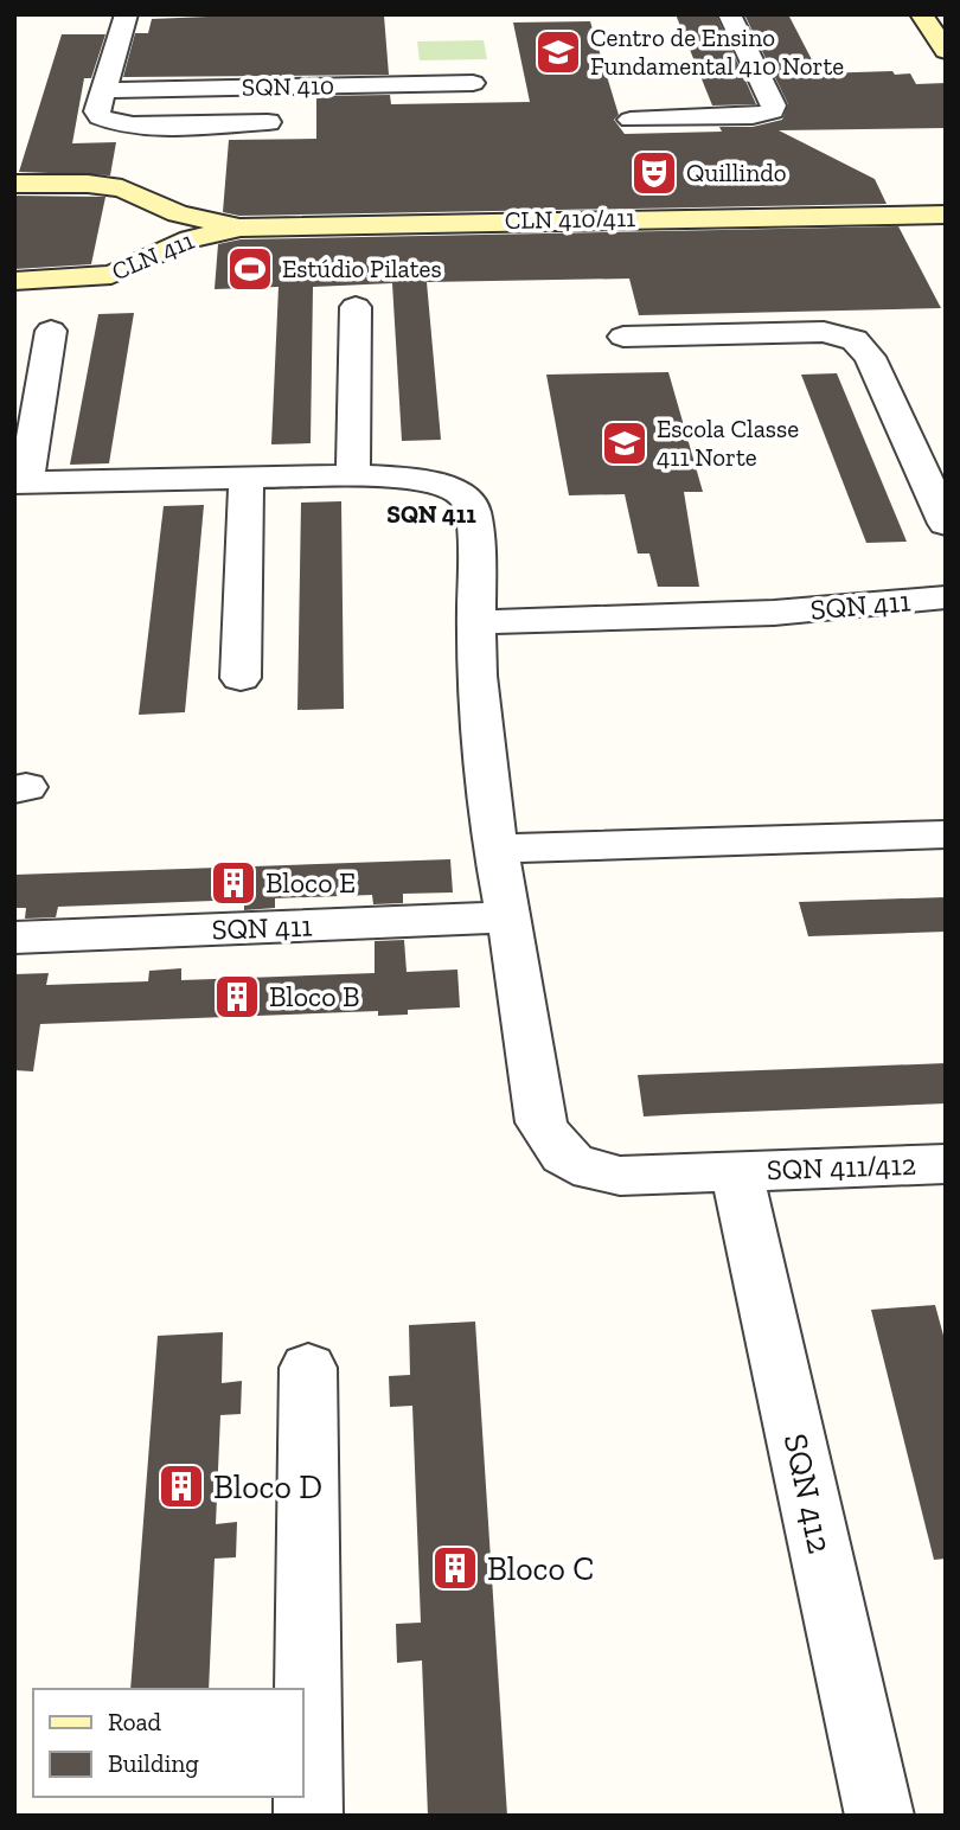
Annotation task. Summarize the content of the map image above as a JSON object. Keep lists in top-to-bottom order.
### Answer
{
  "streets": {
    "street": [
      "SQN 410",
      "CLN 410/411",
      "CLN 411",
      "SQN 411",
      "SQN 411/412",
      "SQN 412"
    ]
  },
  "crossings": [
    ["CLN 410/411", "CLN 411"],
    ["SQN 411/412", "SQN 412"]
  ],
  "districts": ["SQN 411"],
  "places": {
    "school or university": ["Centro de Ensino Fundamental 410 Norte", "Escola Classe 411 Norte"],
    "theatre": ["Quillindo"],
    "sports": ["Estúdio Pilates"],
    "building": [
      "Bloco E",
      "Bloco B",
      "Bloco D",
      "Bloco C"
    ]
  },
  "legend": ["Road", "Building"]
}
